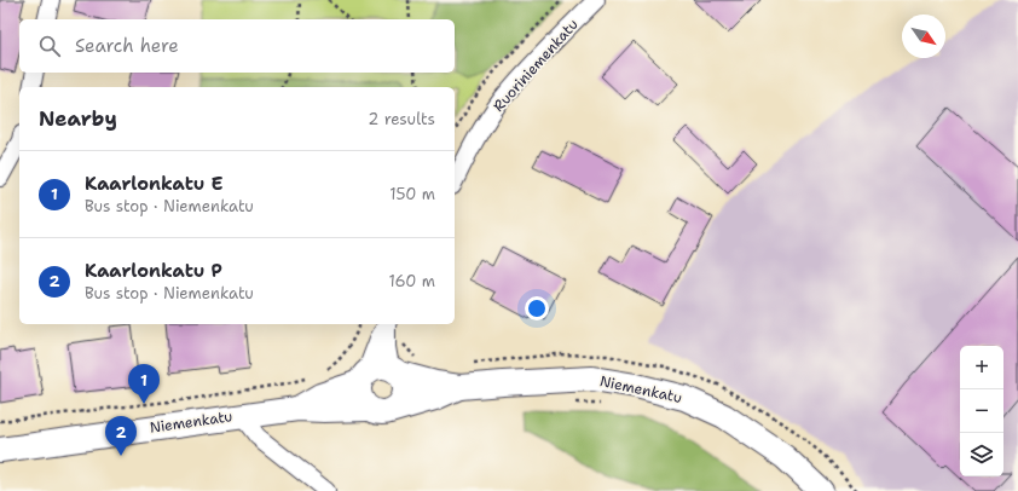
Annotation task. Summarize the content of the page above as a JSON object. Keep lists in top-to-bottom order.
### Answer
{
  "streets": {
    "street": ["Ruoriniemenkatu", "Niemenkatu"]
  },
  "north": "bottom right",
  "page": {
    "search": "Search here",
    "heading": ["Nearby", "2 results"],
    "list": [
      {
        "mark": "1",
        "name": "Kaarlonkatu E",
        "note": "Bus stop · Niemenkatu",
        "value": "150 m"
      },
      {
        "mark": "2",
        "name": "Kaarlonkatu P",
        "note": "Bus stop · Niemenkatu",
        "value": "160 m"
      }
    ],
    "map_buttons": ["+", "−"],
    "pins": ["1", "2"]
  }
}
